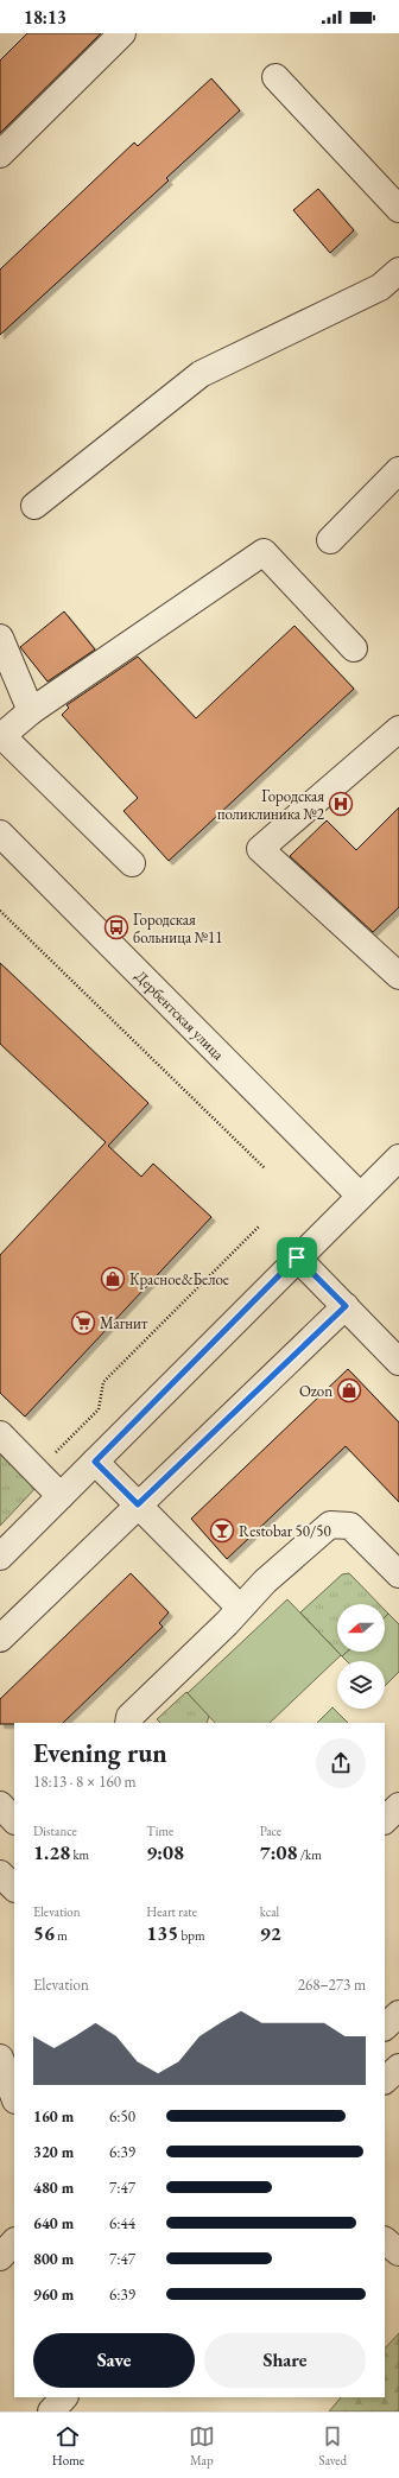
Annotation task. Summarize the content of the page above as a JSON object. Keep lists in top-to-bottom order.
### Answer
{
  "streets": {
    "street": ["Дербентская улица"]
  },
  "places": {
    "hospital": ["Городская поликлиника №2"],
    "bus stop": ["Городская больница №11"],
    "shop": ["Красное&Белое", "Ozon"],
    "supermarket": ["Магнит"],
    "bar": ["Restobar 50/50"]
  },
  "north": "left",
  "page": {
    "status": "18:13",
    "heading": ["Evening run", "18:13 · 8 × 160 m"],
    "stats": [
      ["Distance", "1.28 km"],
      ["Time", "9:08"],
      ["Pace", "7:08 /km"],
      ["Elevation", "56 m"],
      ["Heart rate", "135 bpm"],
      ["kcal", "92"]
    ],
    "chart": ["Elevation", "268–273 m"],
    "list": [
      {
        "name": "160 m",
        "note": "6:50"
      },
      {
        "name": "320 m",
        "note": "6:39"
      },
      {
        "name": "480 m",
        "note": "7:47"
      },
      {
        "name": "640 m",
        "note": "6:44"
      },
      {
        "name": "800 m",
        "note": "7:47"
      },
      {
        "name": "960 m",
        "note": "6:39"
      }
    ],
    "buttons": ["Save", "Share"],
    "tabs": ["Home", "Map", "Saved"]
  }
}
